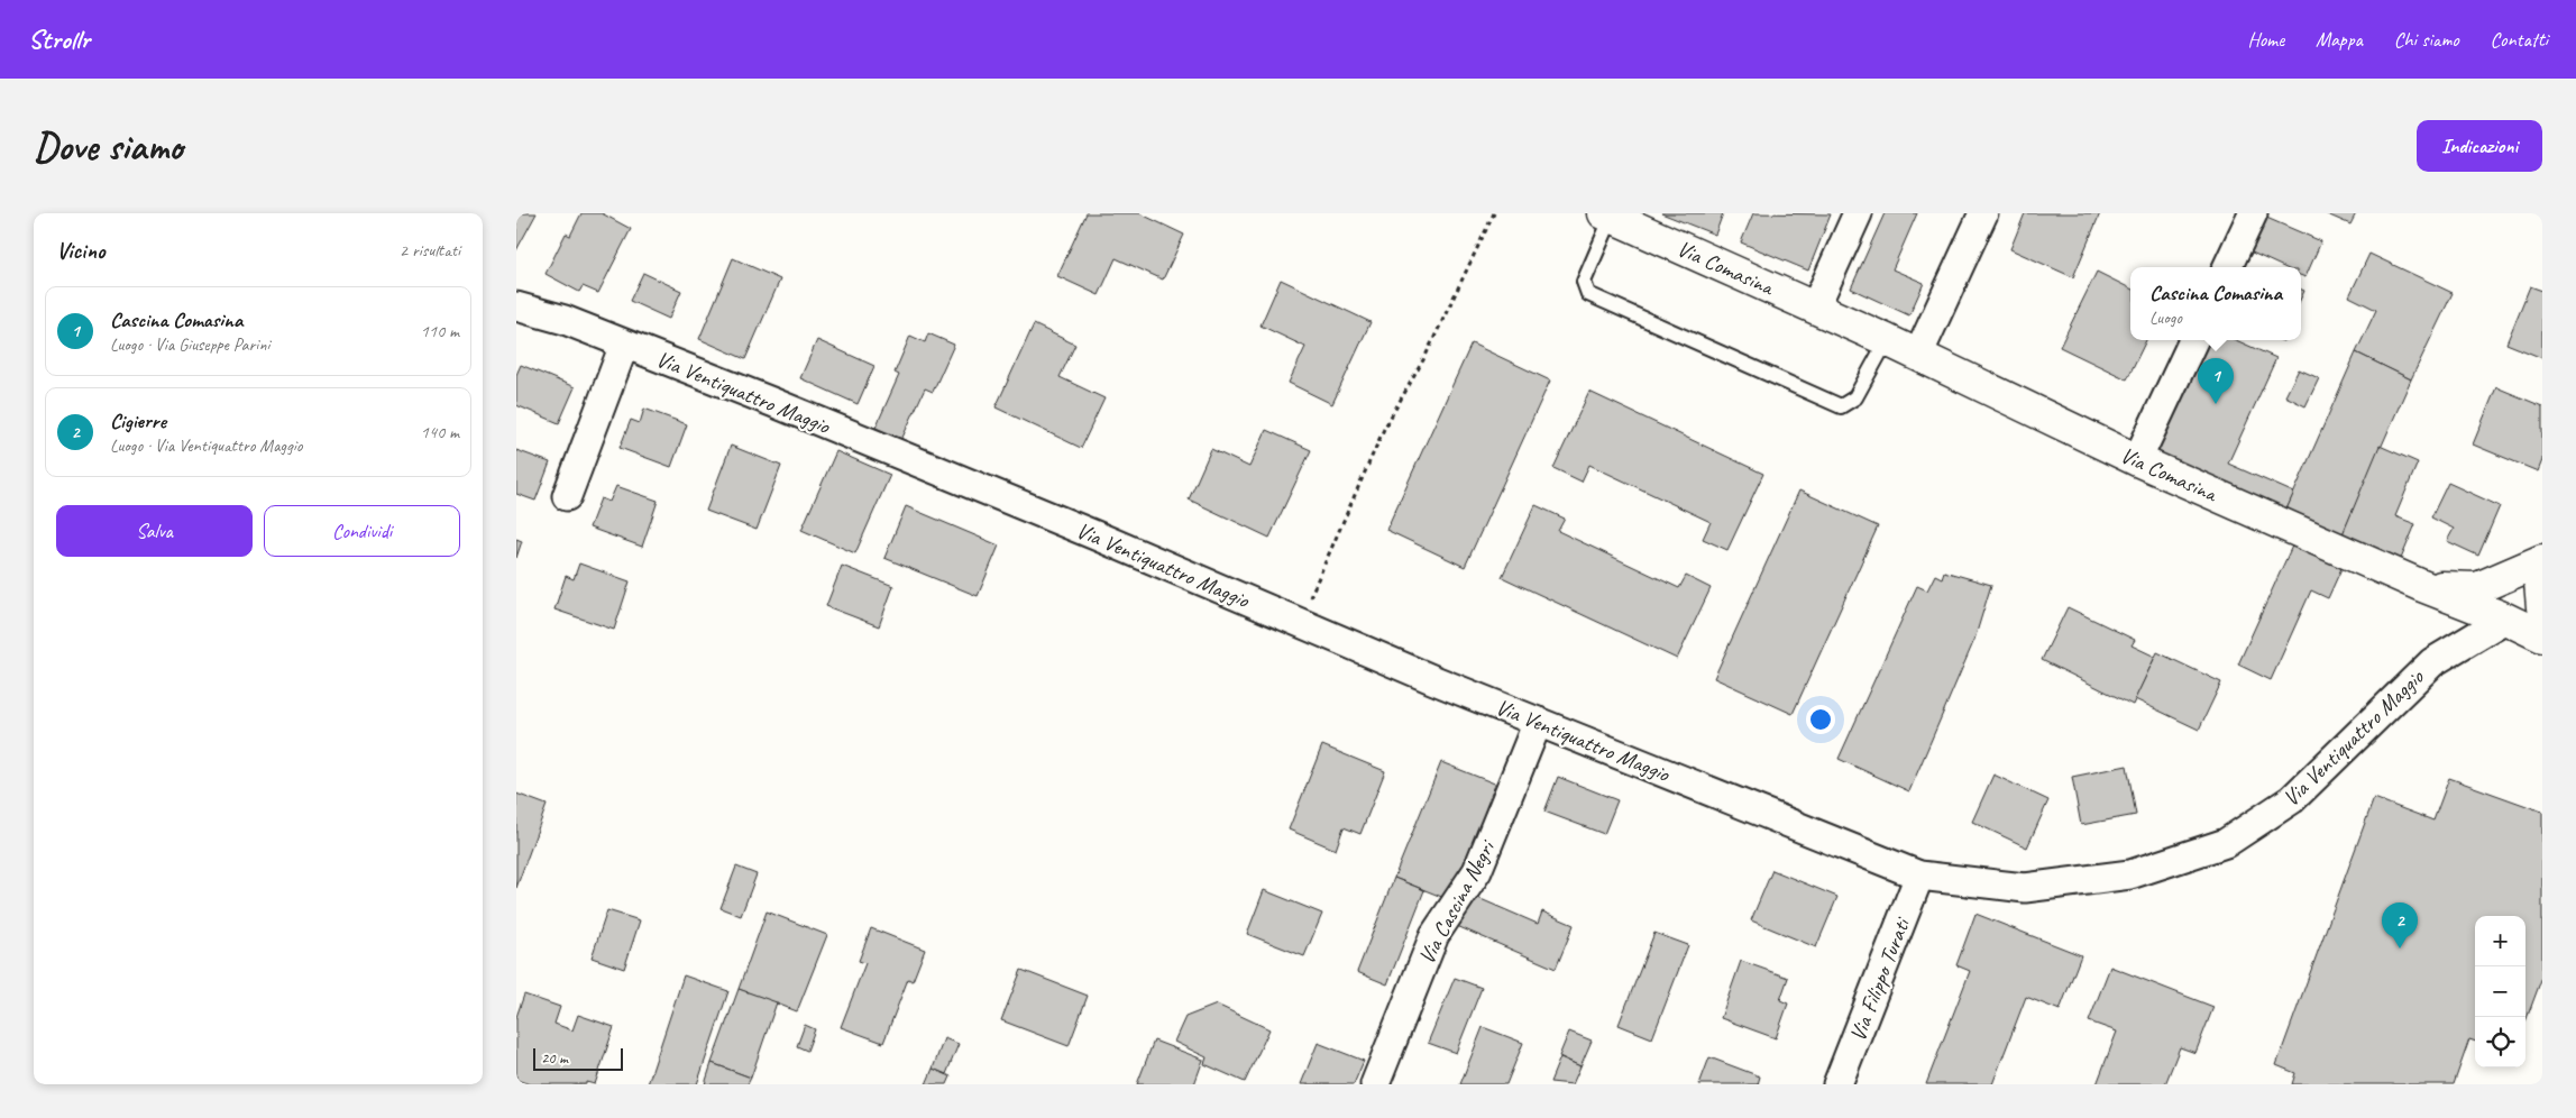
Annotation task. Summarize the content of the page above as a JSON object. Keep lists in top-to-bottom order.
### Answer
{
  "streets": {
    "street": [
      "Via Comasina",
      "Via Ventiquattro Maggio",
      "Via Cascina Negri",
      "Via Filippo Turati"
    ]
  },
  "crossings": [
    ["Via Comasina", "Via Ventiquattro Maggio"],
    ["Via Ventiquattro Maggio", "Via Cascina Negri"],
    ["Via Ventiquattro Maggio", "Via Filippo Turati"]
  ],
  "scale_bar": "20 m",
  "page": {
    "header": "Strollr",
    "nav": [
      "Home",
      "Mappa",
      "Chi siamo",
      "Contatti"
    ],
    "buttons": [
      "Indicazioni",
      ["Salva", "Condividi"]
    ],
    "title": "Dove siamo",
    "heading": ["Vicino", "2 risultati"],
    "popup": ["Cascina Comasina", "Luogo"],
    "list": [
      {
        "mark": "1",
        "name": "Cascina Comasina",
        "note": "Luogo · Via Giuseppe Parini",
        "value": "110 m"
      },
      {
        "mark": "2",
        "name": "Cigierre",
        "note": "Luogo · Via Ventiquattro Maggio",
        "value": "140 m"
      }
    ],
    "pins": ["1", "2"],
    "map_buttons": ["+", "−"],
    "scale": "20 m"
  }
}
